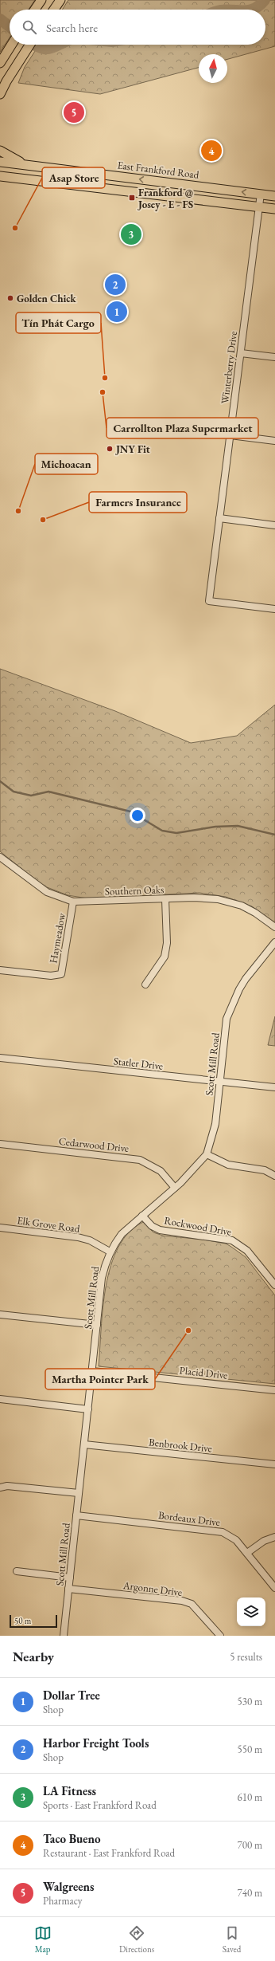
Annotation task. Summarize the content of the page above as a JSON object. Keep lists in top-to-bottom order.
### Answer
{
  "streets": {
    "main road": ["East Frankford Road"],
    "street": [
      "Winterberry Drive",
      "Southern Oaks",
      "Haymeadow",
      "Statler Drive",
      "Scott Mill Road",
      "Cedarwood Drive",
      "Elk Grove Road",
      "Rockwood Drive",
      "Placid Drive",
      "Benbrook Drive",
      "Bordeaux Drive",
      "Argonne Drive"
    ]
  },
  "crossings": [
    ["East Frankford Road", "Winterberry Drive"],
    ["Southern Oaks", "Haymeadow"],
    ["Statler Drive", "Scott Mill Road"],
    ["Scott Mill Road", "Cedarwood Drive"],
    ["Scott Mill Road", "Elk Grove Road"],
    ["Scott Mill Road", "Rockwood Drive"],
    ["Scott Mill Road", "Placid Drive"],
    ["Scott Mill Road", "Benbrook Drive"],
    ["Scott Mill Road", "Bordeaux Drive"],
    ["Scott Mill Road", "Argonne Drive"]
  ],
  "places": {
    "transit": ["Frankford @ Josey - E - FS"],
    "other": [
      "Asap Store",
      "Golden Chick",
      "Tín Phát Cargo",
      "Carrollton Plaza Supermarket",
      "JNY Fit",
      "Michoacan",
      "Farmers Insurance",
      "Martha Pointer Park"
    ]
  },
  "scale_bar": "50 m",
  "north": "top",
  "page": {
    "search": "Search here",
    "pins": [
      "5",
      "4",
      "3",
      "2",
      "1"
    ],
    "scale": "50 m",
    "heading": ["Nearby", "5 results"],
    "list": [
      {
        "mark": "1",
        "name": "Dollar Tree",
        "note": "Shop",
        "value": "530 m"
      },
      {
        "mark": "2",
        "name": "Harbor Freight Tools",
        "note": "Shop",
        "value": "550 m"
      },
      {
        "mark": "3",
        "name": "LA Fitness",
        "note": "Sports · East Frankford Road",
        "value": "610 m"
      },
      {
        "mark": "4",
        "name": "Taco Bueno",
        "note": "Restaurant · East Frankford Road",
        "value": "700 m"
      },
      {
        "mark": "5",
        "name": "Walgreens",
        "note": "Pharmacy",
        "value": "740 m"
      }
    ],
    "nav": ["Map", "Directions", "Saved"]
  }
}
